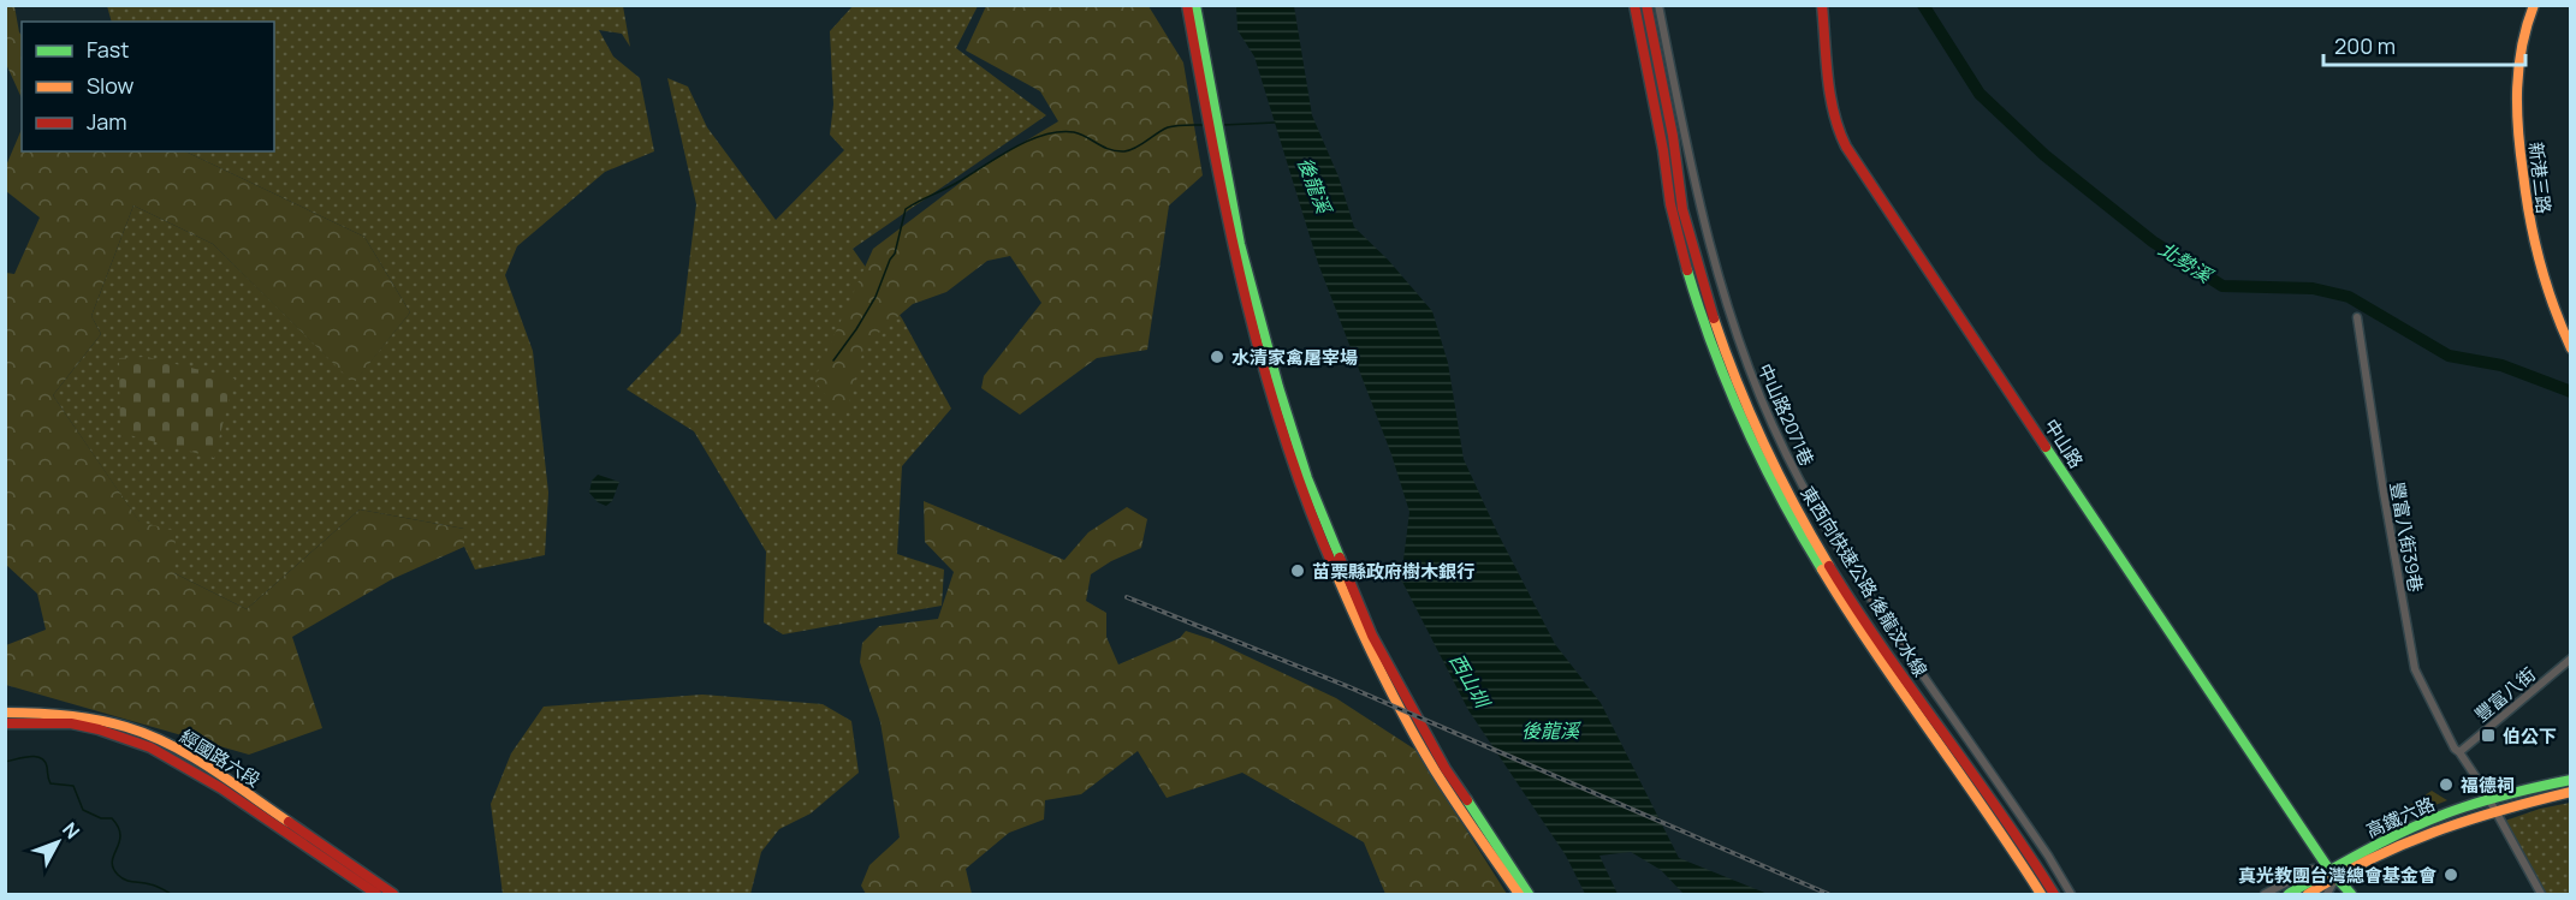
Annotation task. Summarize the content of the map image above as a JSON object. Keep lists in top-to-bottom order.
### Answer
{
  "streets": {
    "main road": [
      "新港三路",
      "中山路",
      "東西向快速公路 後龍汶水線",
      "經國路六段",
      "高鐵六路"
    ],
    "street": ["中山路2071巷", "豐富八街39巷", "豐富八街"]
  },
  "crossings": [
    ["中山路", "高鐵六路"],
    ["豐富八街39巷", "豐富八街"],
    ["豐富八街39巷", "高鐵六路"]
  ],
  "water": ["後龍溪", "北勢溪", "西山圳"],
  "places": {
    "other": [
      "水清家禽屠宰場",
      "苗栗縣政府樹木銀行",
      "福德祠",
      "真光教團台灣總會基金會"
    ],
    "transit": ["伯公下"]
  },
  "legend": ["Fast", "Slow", "Jam"],
  "scale_bar": "200 m",
  "north": "top right"
}
